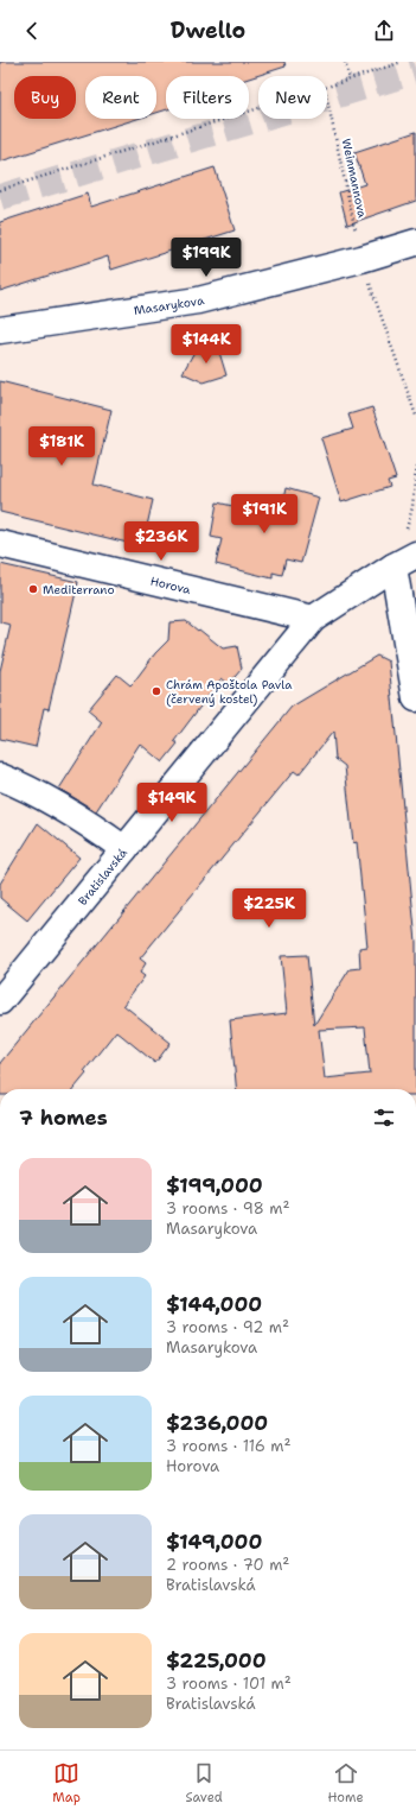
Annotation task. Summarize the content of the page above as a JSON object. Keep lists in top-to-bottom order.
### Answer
{
  "streets": {
    "street": ["Masarykova", "Horova", "Bratislavská"],
    "path": ["Weinmannova"]
  },
  "crossings": [
    ["Horova", "Bratislavská"]
  ],
  "places": ["Mediterrano", "Chrám Apoštola Pavla (červený kostel)"],
  "page": {
    "header": "Dwello",
    "chip": [
      "Buy",
      "Rent",
      "Filters",
      "New"
    ],
    "price": [
      "$199K",
      "$144K",
      "$181K",
      "$191K",
      "$236K",
      "$149K",
      "$225K"
    ],
    "heading": "7 homes",
    "list": [
      {
        "name": "$199,000",
        "note": "3 rooms · 98 m² · Masarykova"
      },
      {
        "name": "$144,000",
        "note": "3 rooms · 92 m² · Masarykova"
      },
      {
        "name": "$236,000",
        "note": "3 rooms · 116 m² · Horova"
      },
      {
        "name": "$149,000",
        "note": "2 rooms · 70 m² · Bratislavská"
      },
      {
        "name": "$225,000",
        "note": "3 rooms · 101 m² · Bratislavská"
      }
    ],
    "tabs": ["Map", "Saved", "Home"]
  }
}
